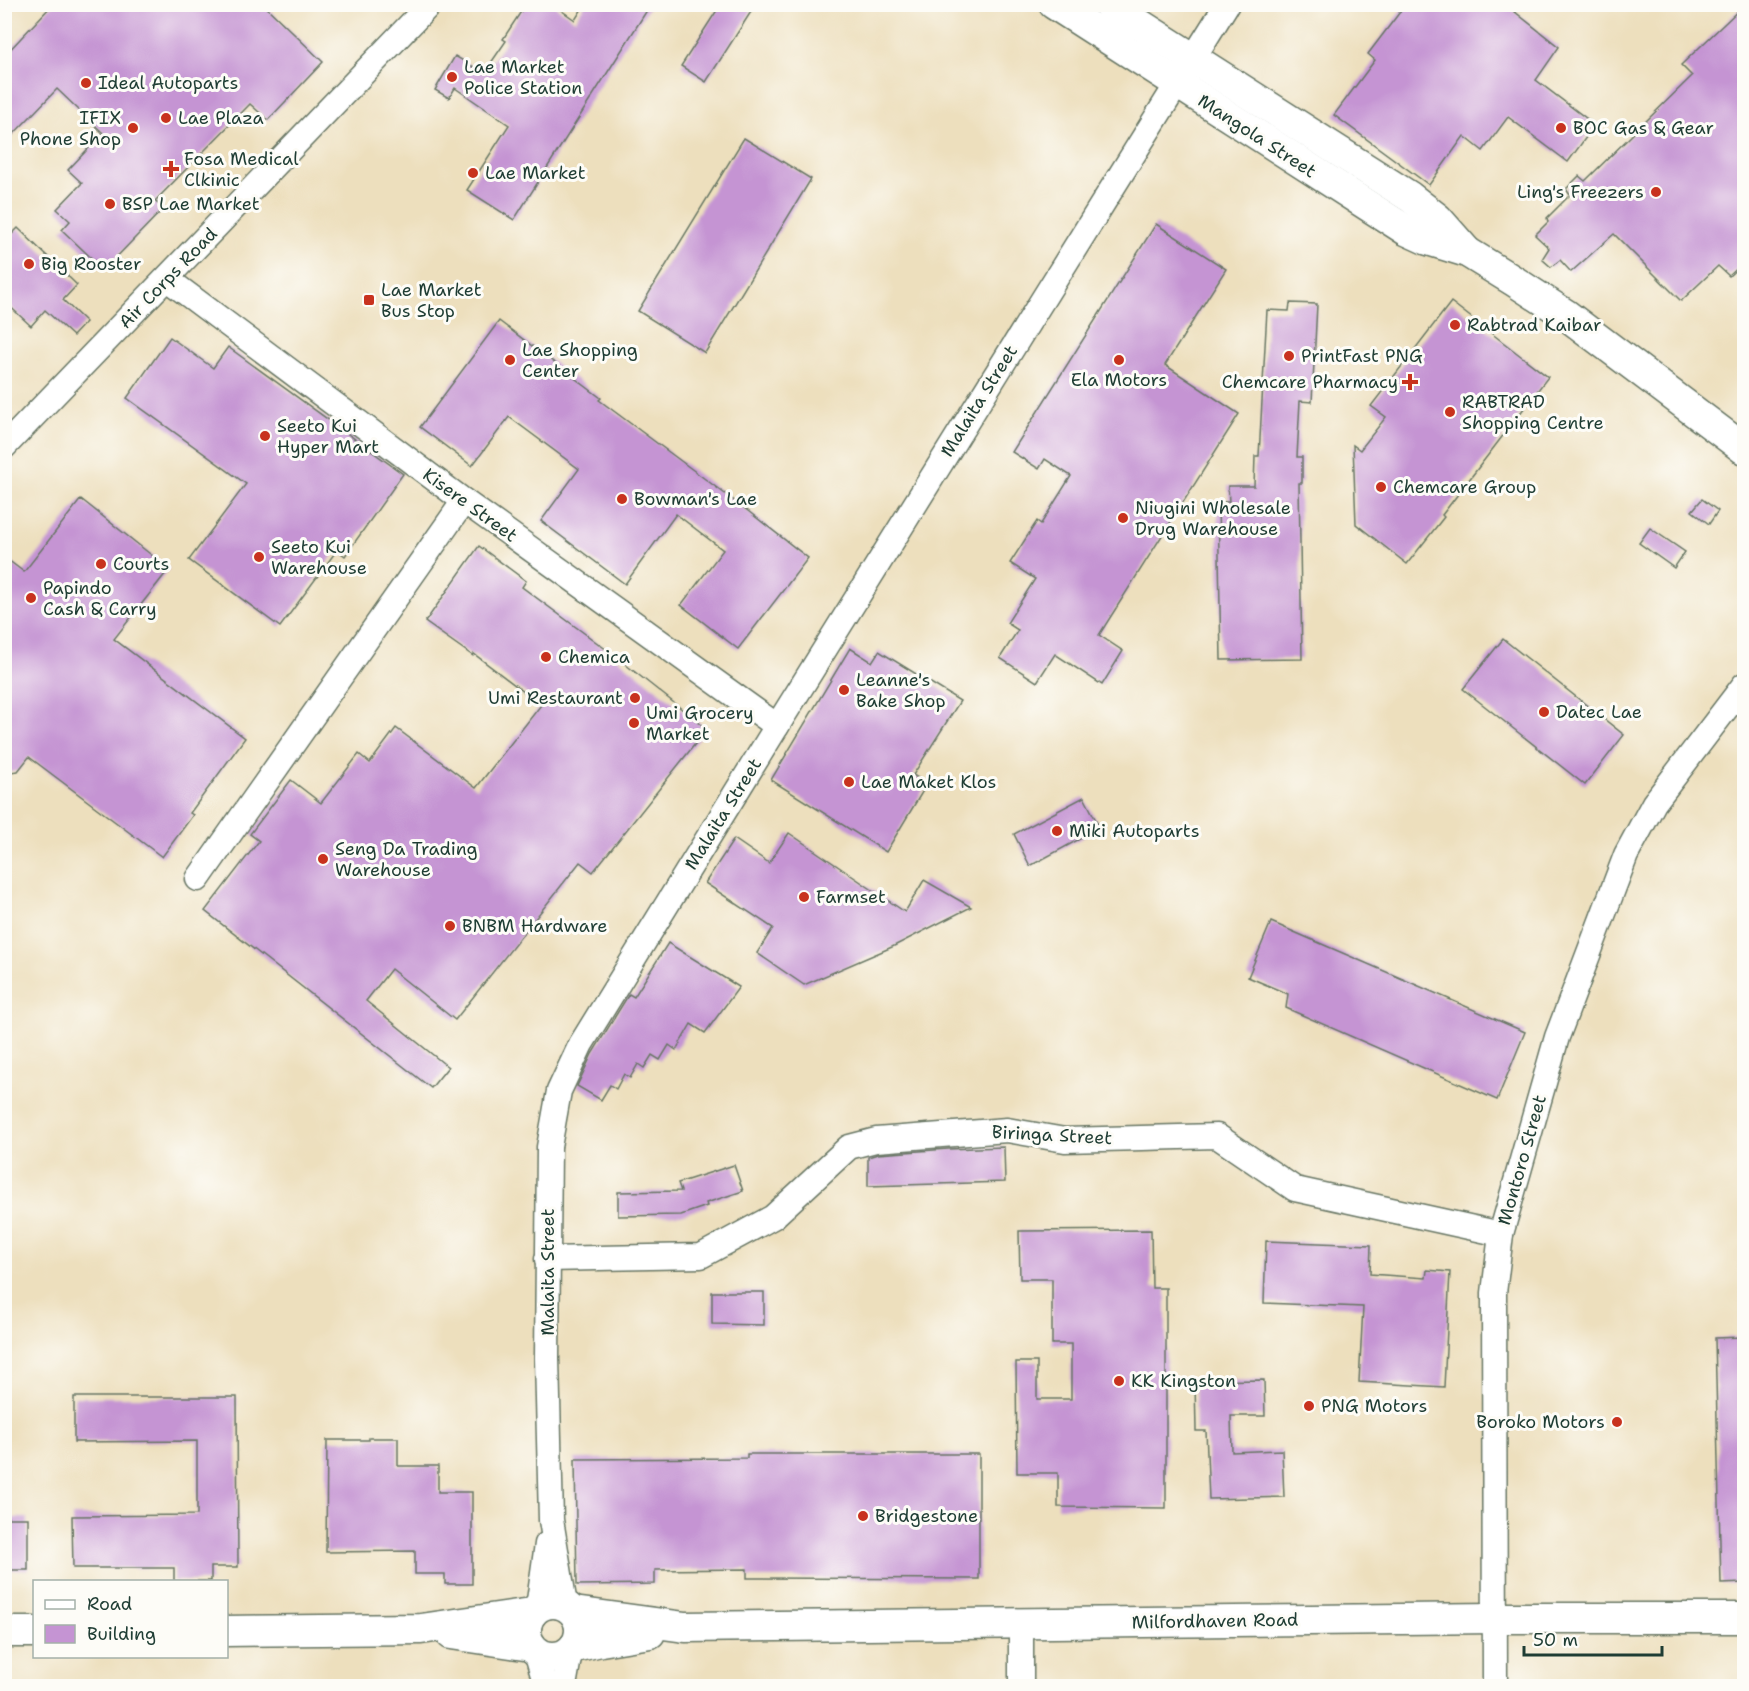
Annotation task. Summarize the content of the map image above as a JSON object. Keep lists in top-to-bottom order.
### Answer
{
  "streets": {
    "main road": ["Mangola Street", "Milfordhaven Road"],
    "street": [
      "Air Corps Road",
      "Malaita Street",
      "Kisere Street",
      "Biringa Street",
      "Montoro Street"
    ]
  },
  "crossings": [
    ["Mangola Street", "Malaita Street"],
    ["Air Corps Road", "Kisere Street"],
    ["Malaita Street", "Kisere Street"],
    ["Malaita Street", "Biringa Street"],
    ["Malaita Street", "Milfordhaven Road"],
    ["Biringa Street", "Montoro Street"],
    ["Montoro Street", "Milfordhaven Road"]
  ],
  "places": {
    "other": [
      "Lae Market Police Station",
      "Ideal Autoparts",
      "Lae Plaza",
      "IFIX Phone Shop",
      "BOC Gas & Gear",
      "Lae Market",
      "Ling's Freezers",
      "BSP Lae Market",
      "Big Rooster",
      "Rabtrad Kaibar",
      "PrintFast PNG",
      "Lae Shopping Center",
      "Ela Motors",
      "RABTRAD Shopping Centre",
      "Seeto Kui Hyper Mart",
      "Chemcare Group",
      "Bowman's Lae",
      "Niugini Wholesale Drug Warehouse",
      "Seeto Kui Warehouse",
      "Courts",
      "Papindo Cash & Carry",
      "Chemica",
      "Leanne's Bake Shop",
      "Umi Restaurant",
      "Datec Lae",
      "Umi Grocery Market",
      "Lae Maket Klos",
      "Miki Autoparts",
      "Seng Da Trading Warehouse",
      "Farmset",
      "BNBM Hardware",
      "KK Kingston",
      "PNG Motors",
      "Boroko Motors",
      "Bridgestone"
    ],
    "health": ["Fosa Medical Clkinic", "Chemcare Pharmacy"],
    "transit": ["Lae Market Bus Stop"]
  },
  "legend": ["Road", "Building"],
  "scale_bar": "50 m"
}
